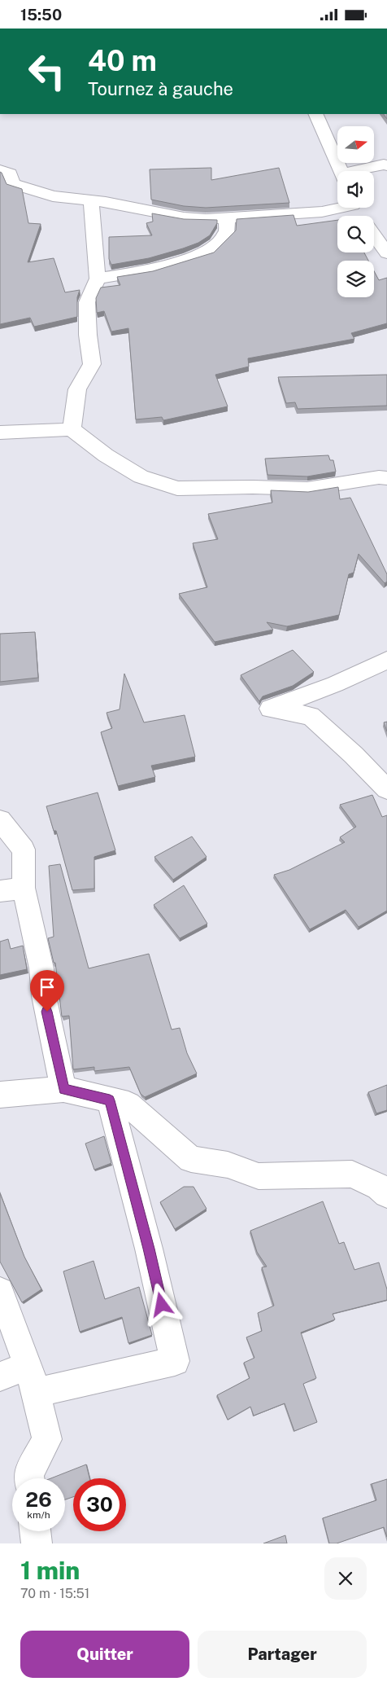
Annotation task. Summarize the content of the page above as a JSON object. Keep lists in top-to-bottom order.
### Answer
{
  "north": "right",
  "page": {
    "status": "15:50",
    "turn": ["40 m", "Tournez à gauche"],
    "speed": "26 km/h",
    "limit": "30",
    "heading": ["1 min", "70 m · 15:51"],
    "buttons": ["Quitter", "Partager"]
  }
}
